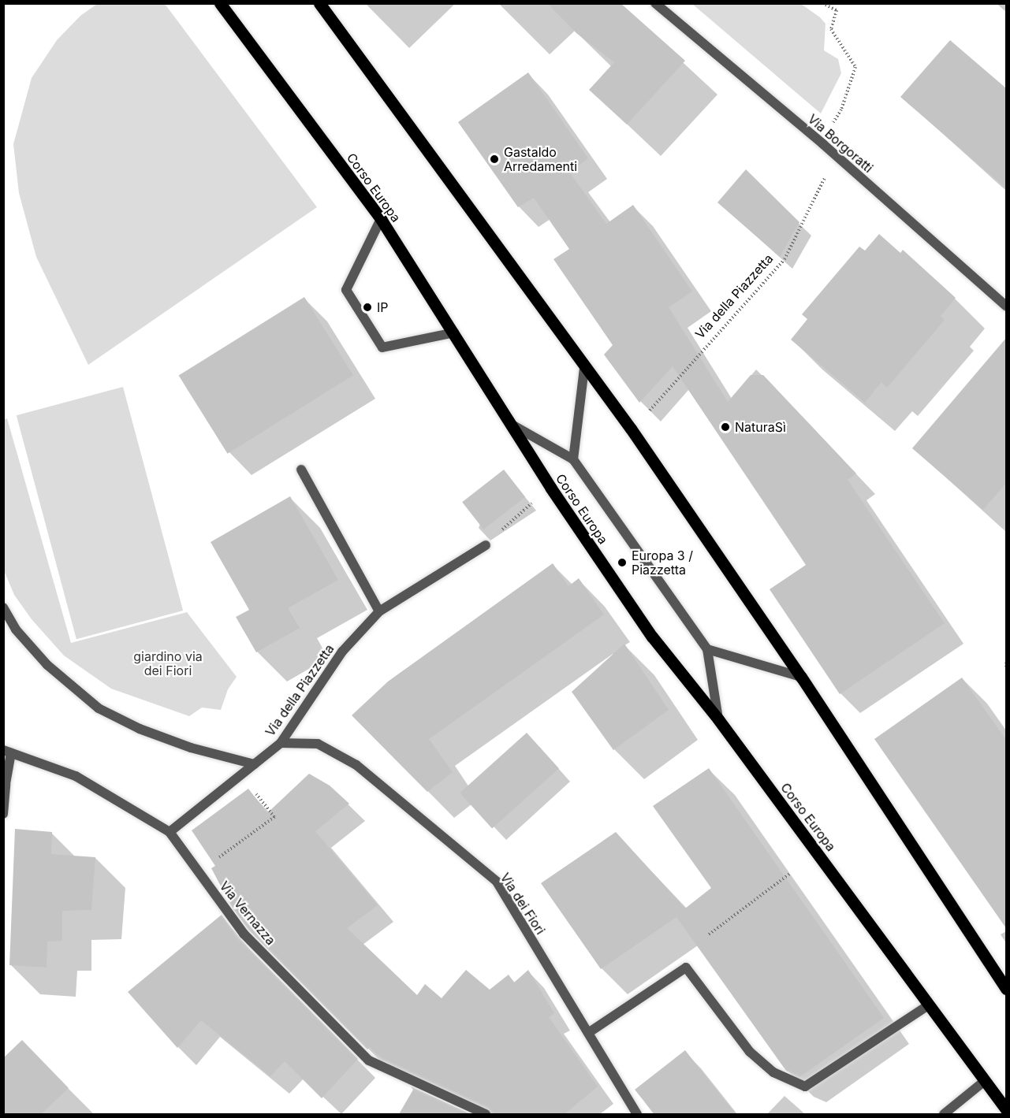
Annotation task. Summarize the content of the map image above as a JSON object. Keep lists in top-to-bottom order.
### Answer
{
  "streets": {
    "main road": ["Corso Europa"],
    "street": [
      "Via Borgoratti",
      "Via della Piazzetta",
      "Via dei Fiori",
      "Via Vernazza"
    ]
  },
  "crossings": [
    ["Via della Piazzetta", "Via dei Fiori"],
    ["Via della Piazzetta", "Via Vernazza"]
  ],
  "parks": ["giardino via dei Fiori"],
  "places": [
    "Gastaldo Arredamenti",
    "IP",
    "NaturaSì",
    "Europa 3 / Piazzetta"
  ]
}
